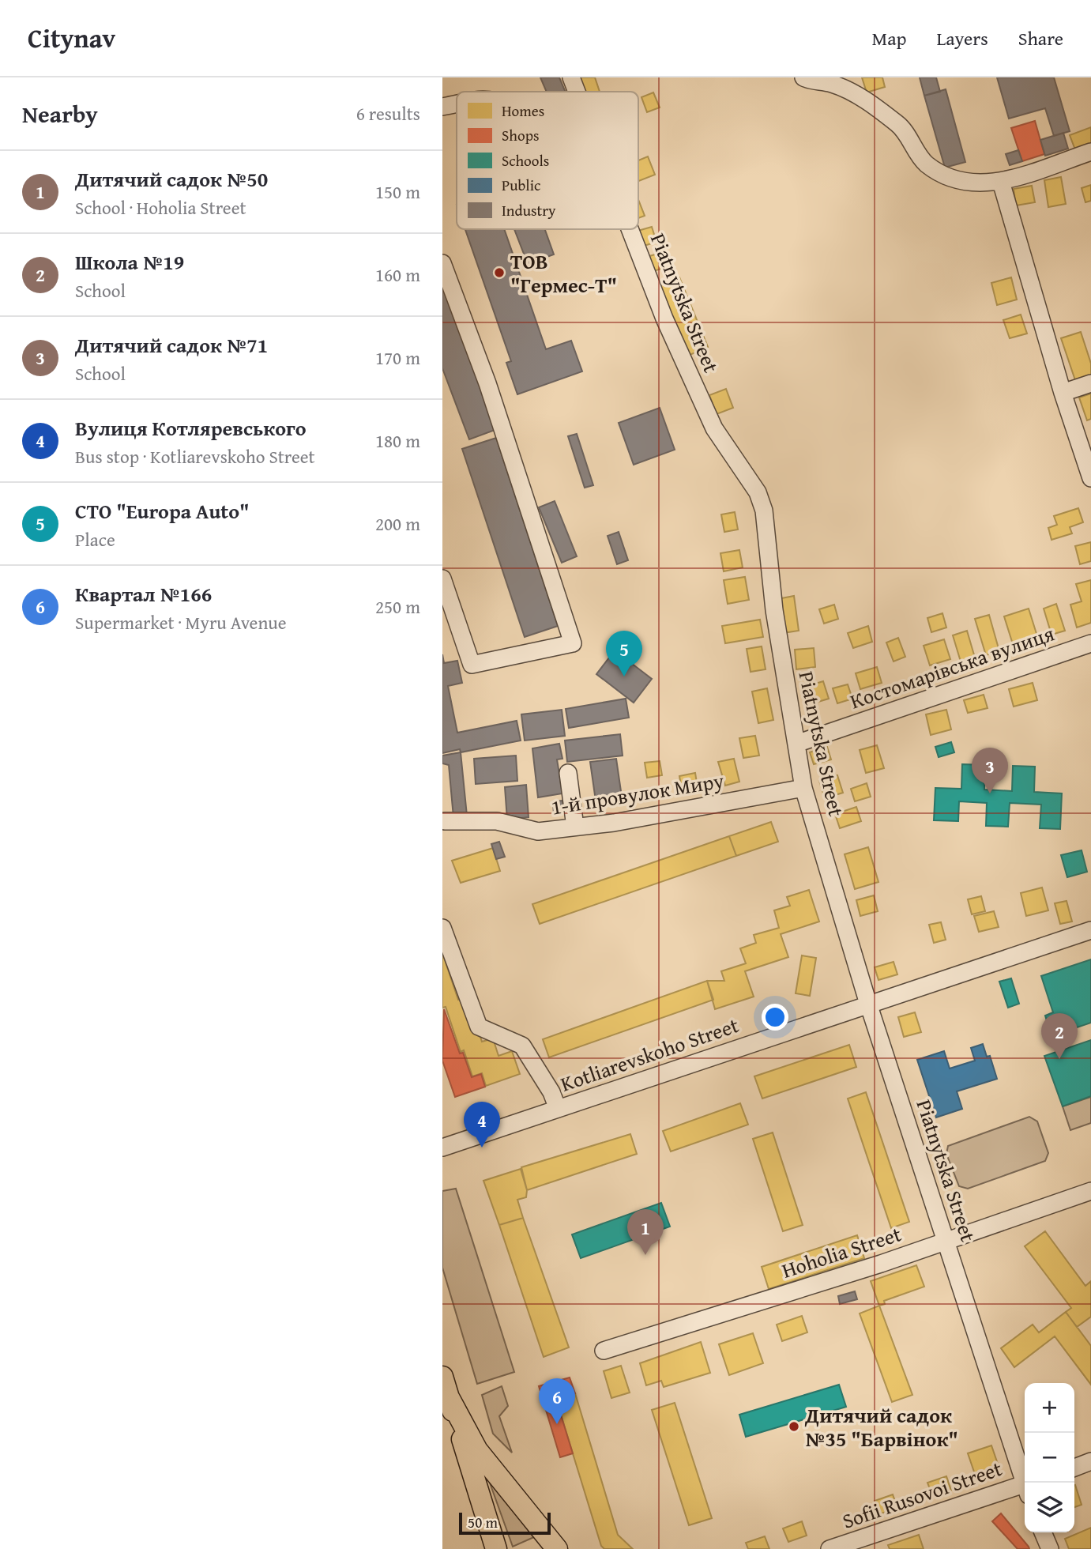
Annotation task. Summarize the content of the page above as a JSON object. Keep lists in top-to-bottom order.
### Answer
{
  "streets": {
    "street": [
      "Piatnytska Street",
      "Костомарівська вулиця",
      "1-й провулок Миру",
      "Kotliarevskoho Street",
      "Hoholia Street",
      "Sofii Rusovoi Street"
    ]
  },
  "crossings": [
    ["Piatnytska Street", "Костомарівська вулиця"],
    ["Piatnytska Street", "1-й провулок Миру"],
    ["Piatnytska Street", "Kotliarevskoho Street"],
    ["Piatnytska Street", "Hoholia Street"]
  ],
  "places": ["ТОВ \"Гермес-Т\"", "Дитячий садок №35 \"Барвінок\""],
  "legend": [
    "Homes",
    "Shops",
    "Schools",
    "Public",
    "Industry"
  ],
  "scale_bar": "50 m",
  "page": {
    "header": "Citynav",
    "nav": ["Map", "Layers", "Share"],
    "heading": ["Nearby", "6 results"],
    "list": [
      {
        "mark": "1",
        "name": "Дитячий садок №50",
        "note": "School · Hoholia Street",
        "value": "150 m"
      },
      {
        "mark": "2",
        "name": "Школа №19",
        "note": "School",
        "value": "160 m"
      },
      {
        "mark": "3",
        "name": "Дитячий садок №71",
        "note": "School",
        "value": "170 m"
      },
      {
        "mark": "4",
        "name": "Вулиця Котляревського",
        "note": "Bus stop · Kotliarevskoho Street",
        "value": "180 m"
      },
      {
        "mark": "5",
        "name": "СТО \"Europa Auto\"",
        "note": "Place",
        "value": "200 m"
      },
      {
        "mark": "6",
        "name": "Квартал №166",
        "note": "Supermarket · Myru Avenue",
        "value": "250 m"
      }
    ],
    "pins": [
      "5",
      "3",
      "2",
      "4",
      "1",
      "6"
    ],
    "map_buttons": ["+", "−"],
    "scale": "50 m"
  }
}
